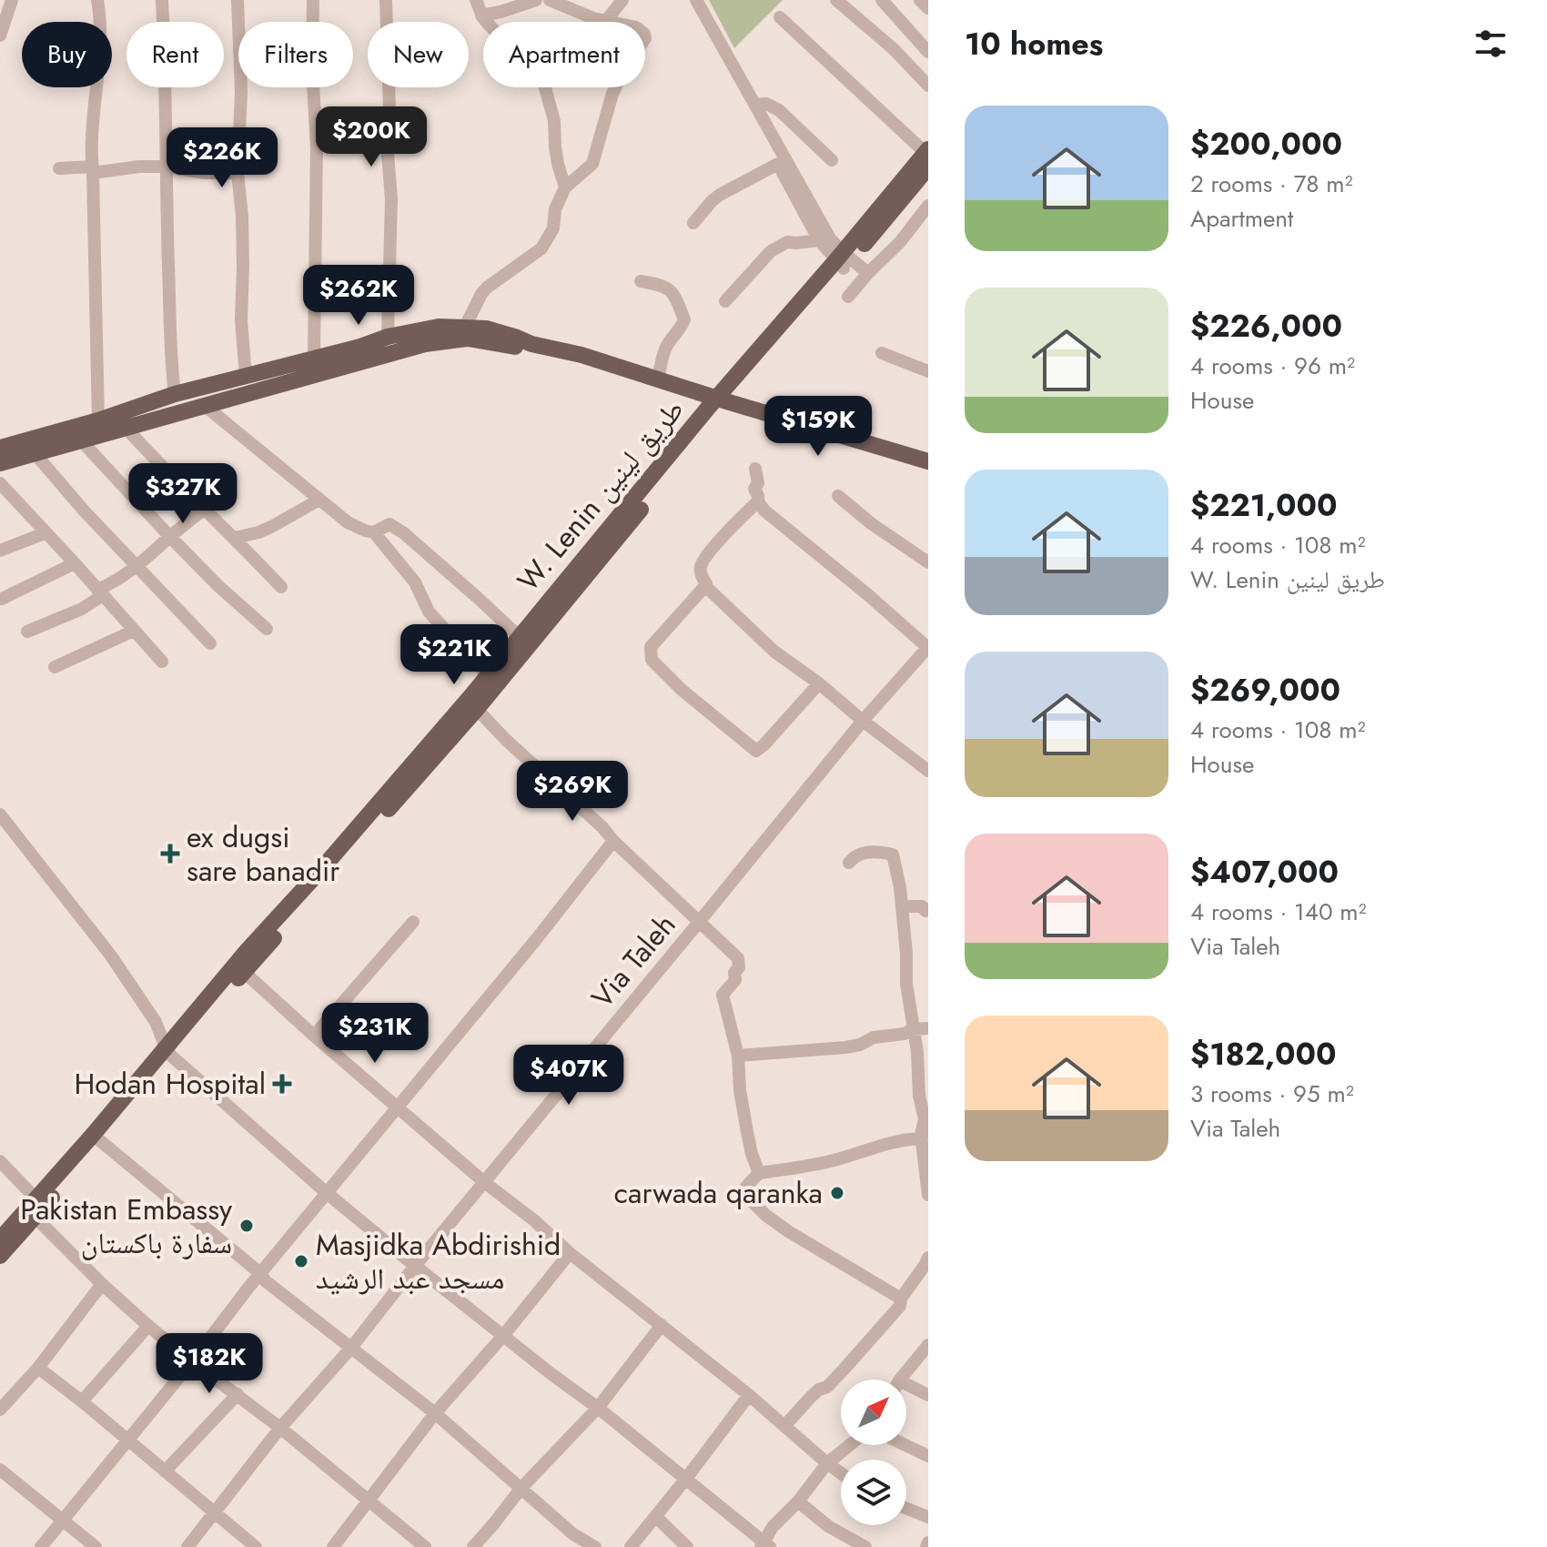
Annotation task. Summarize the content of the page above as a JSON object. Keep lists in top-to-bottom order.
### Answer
{
  "streets": {
    "main road": ["W. Lenin طريق لينين"],
    "street": ["Via Taleh"]
  },
  "places": {
    "health": ["ex dugsi sare banadir", "Hodan Hospital"],
    "other": ["carwada qaranka", "Pakistan Embassy سفارة باكستان", "Masjidka Abdirishid مسجد عبد الرشيد"]
  },
  "north": "top right",
  "page": {
    "heading": "10 homes",
    "chip": [
      "Buy",
      "Rent",
      "Filters",
      "New",
      "Apartment"
    ],
    "list": [
      {
        "name": "$200,000",
        "note": "2 rooms · 78 m² · Apartment"
      },
      {
        "name": "$226,000",
        "note": "4 rooms · 96 m² · House"
      },
      {
        "name": "$221,000",
        "note": "4 rooms · 108 m² · W. Lenin طريق لينين"
      },
      {
        "name": "$269,000",
        "note": "4 rooms · 108 m² · House"
      },
      {
        "name": "$407,000",
        "note": "4 rooms · 140 m² · Via Taleh"
      },
      {
        "name": "$182,000",
        "note": "3 rooms · 95 m² · Via Taleh"
      }
    ],
    "price": [
      "$200K",
      "$226K",
      "$262K",
      "$159K",
      "$327K",
      "$221K",
      "$269K",
      "$231K",
      "$407K",
      "$182K"
    ]
  }
}
